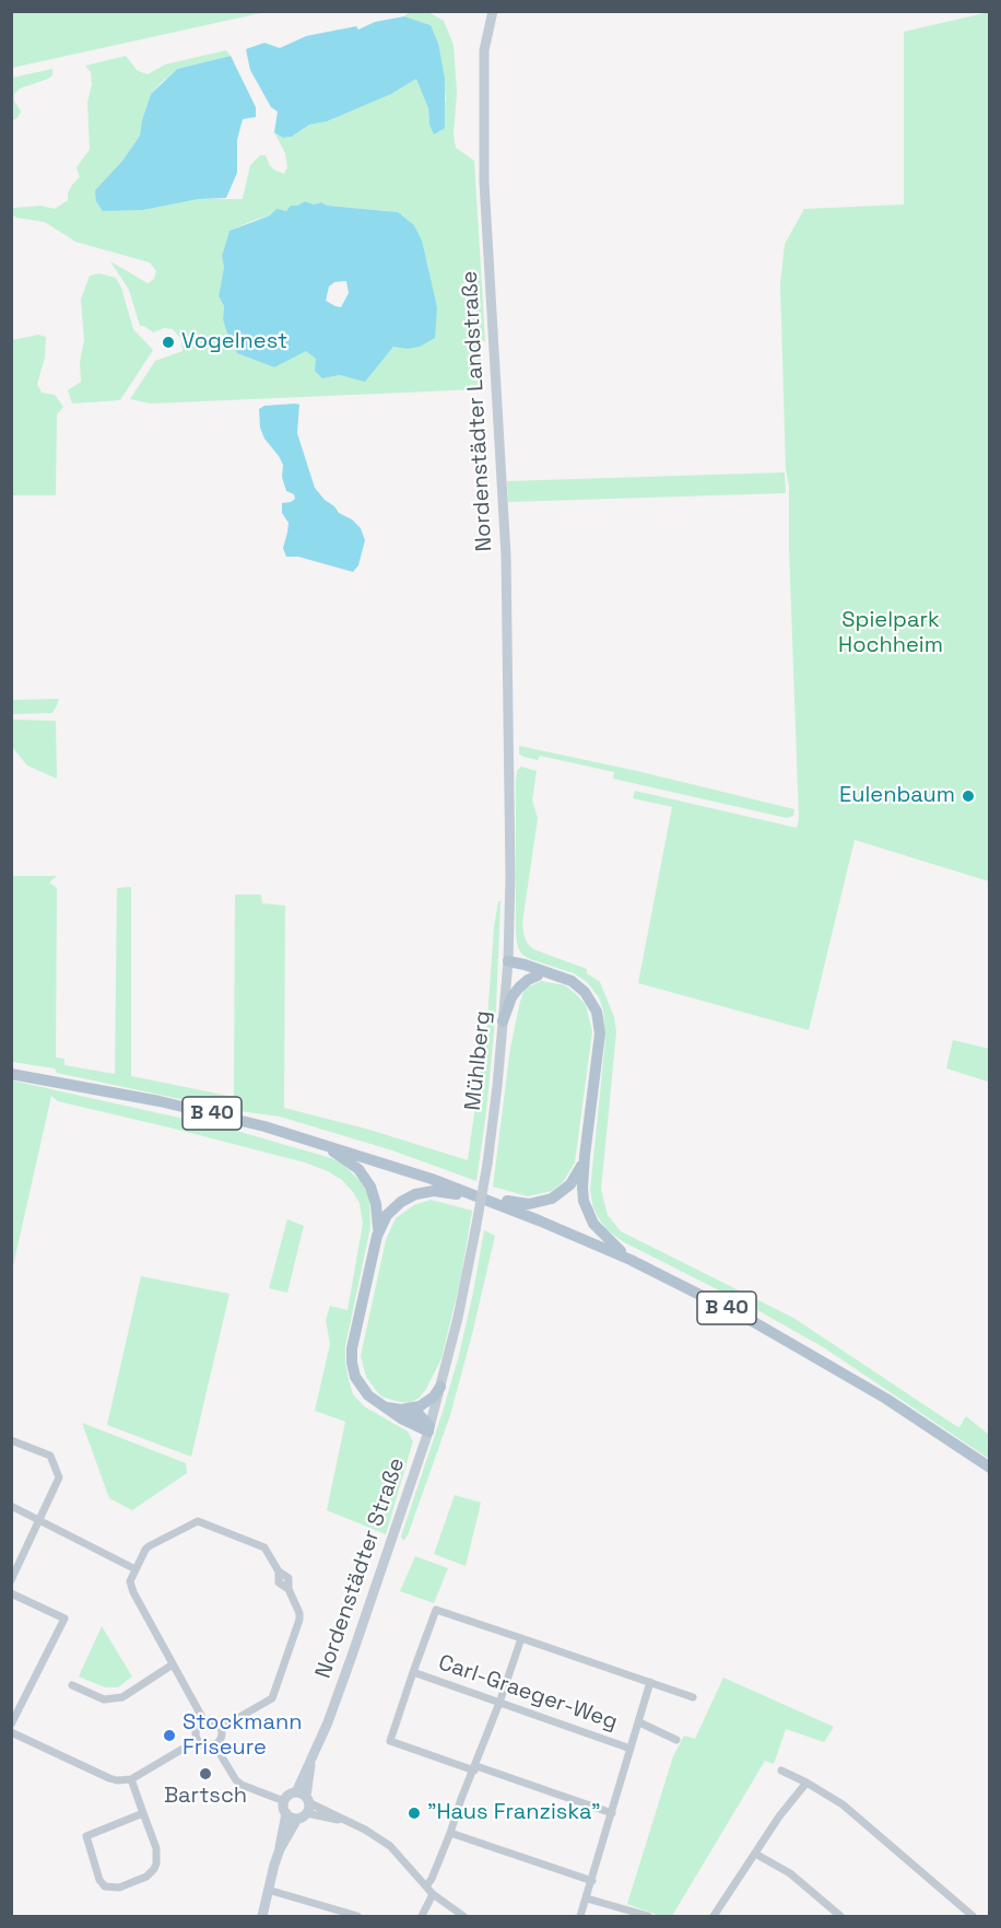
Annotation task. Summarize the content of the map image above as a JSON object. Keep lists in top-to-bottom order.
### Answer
{
  "streets": {
    "main road": [
      "Nordenstädter Landstraße",
      "Mühlberg",
      "B 40",
      "Nordenstädter Straße"
    ],
    "street": ["Carl-Graeger-Weg"]
  },
  "crossings": [
    ["Nordenstädter Landstraße", "Mühlberg"],
    ["Mühlberg", "Nordenstädter Straße"]
  ],
  "parks": ["Spielpark Hochheim"],
  "places": [
    "Vogelnest",
    "Eulenbaum",
    "Stockmann Friseure",
    "Bartsch",
    "\"Haus Franziska\""
  ]
}
